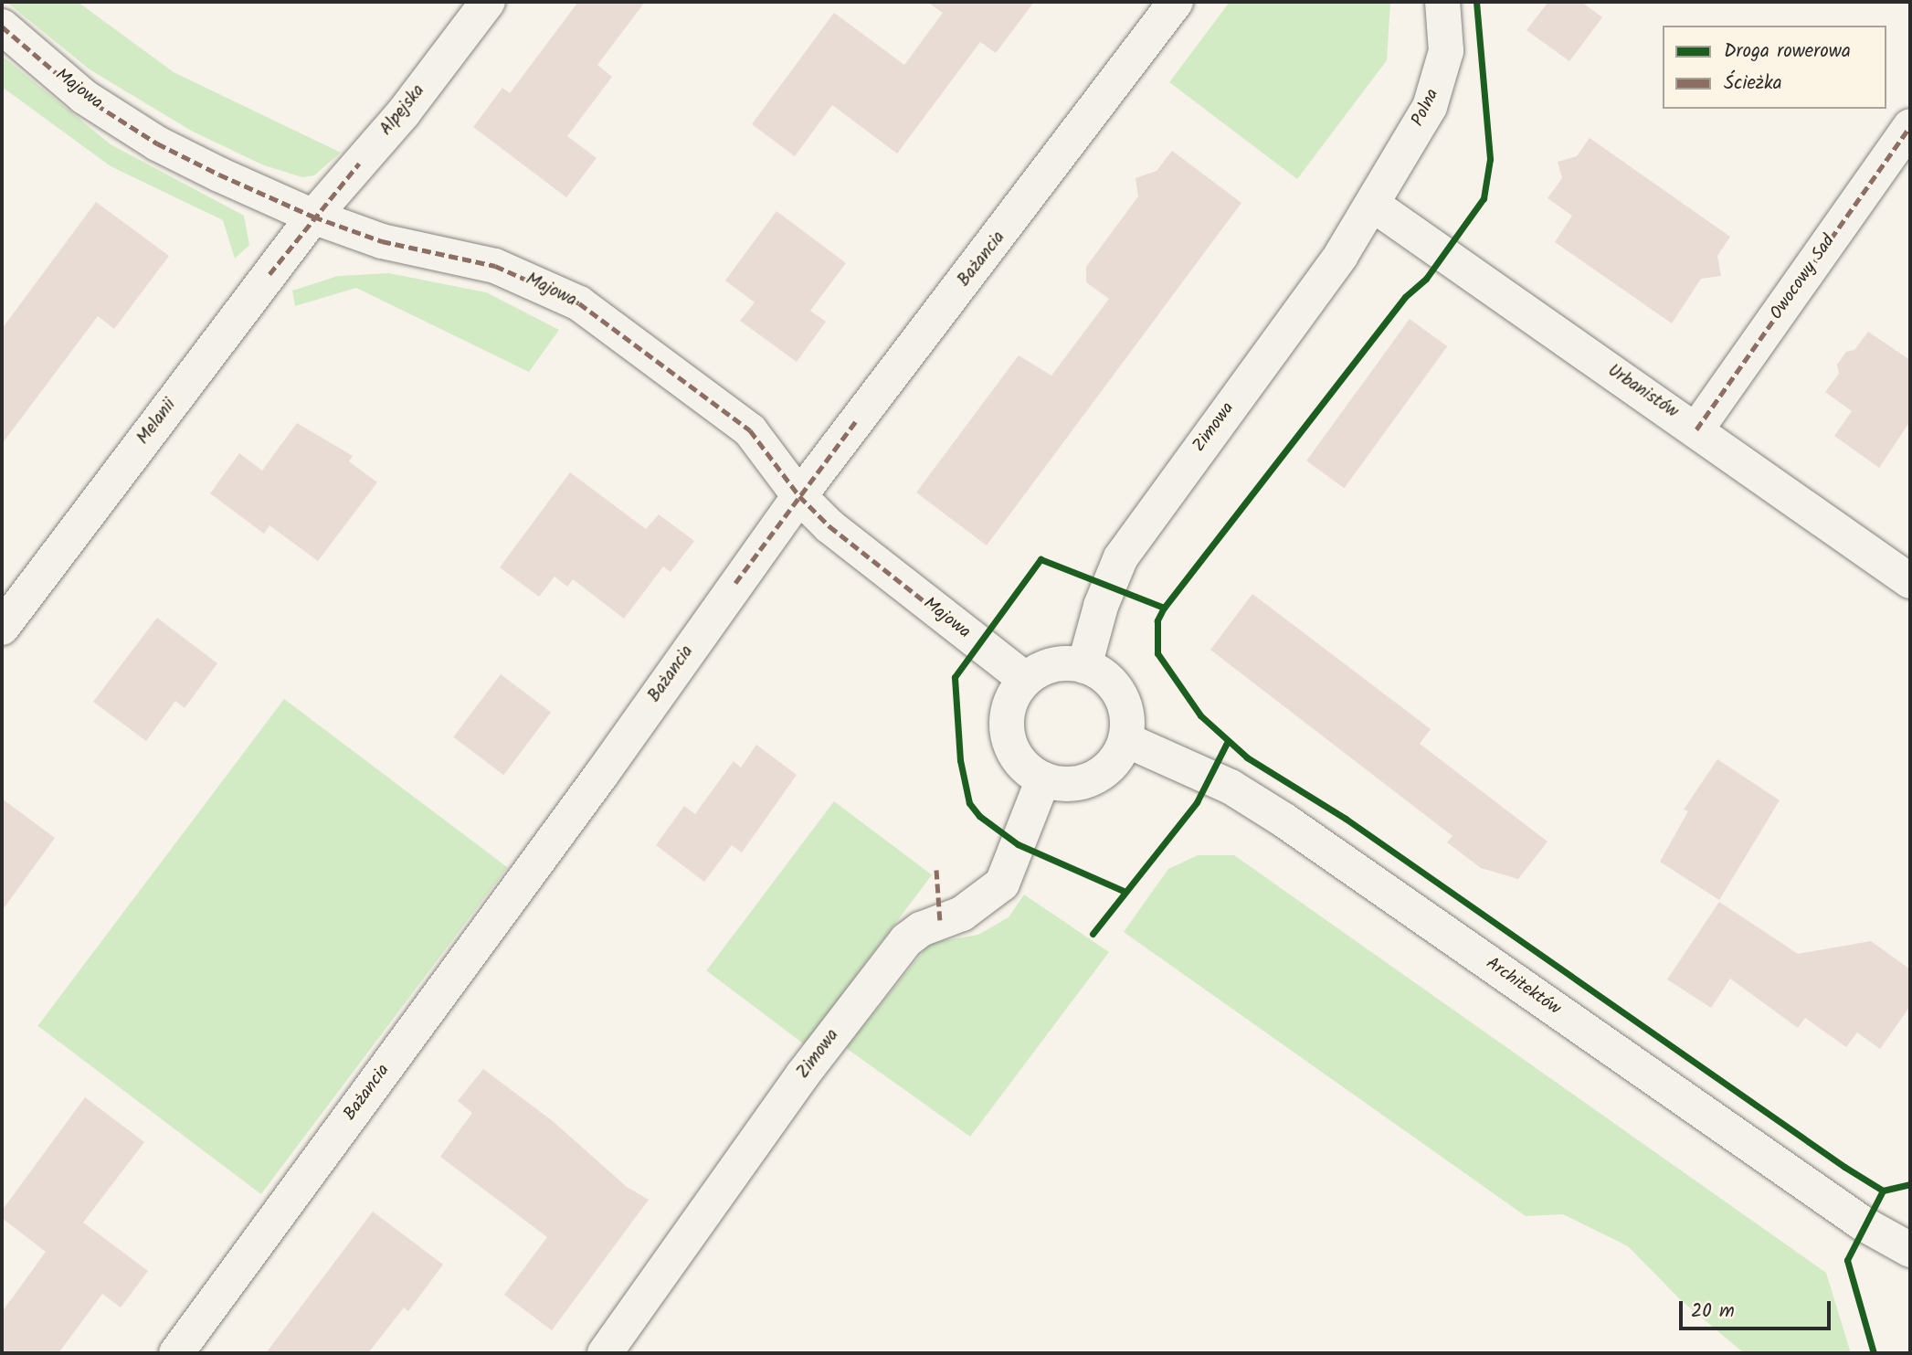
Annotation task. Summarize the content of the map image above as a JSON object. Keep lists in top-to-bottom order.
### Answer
{
  "streets": {
    "street": [
      "Majowa",
      "Polna",
      "Alpejska",
      "Bażancia",
      "Owocowy Sad",
      "Urbanistów",
      "Melanii",
      "Zimowa",
      "Architektów"
    ]
  },
  "crossings": [
    ["Majowa", "Alpejska"],
    ["Majowa", "Bażancia"],
    ["Majowa", "Melanii"],
    ["Majowa", "Zimowa"],
    ["Majowa", "Architektów"],
    ["Polna", "Urbanistów"],
    ["Polna", "Zimowa"],
    ["Alpejska", "Melanii"],
    ["Owocowy Sad", "Urbanistów"],
    ["Urbanistów", "Zimowa"],
    ["Zimowa", "Architektów"]
  ],
  "legend": ["Droga rowerowa", "Ścieżka"],
  "scale_bar": "20 m"
}
